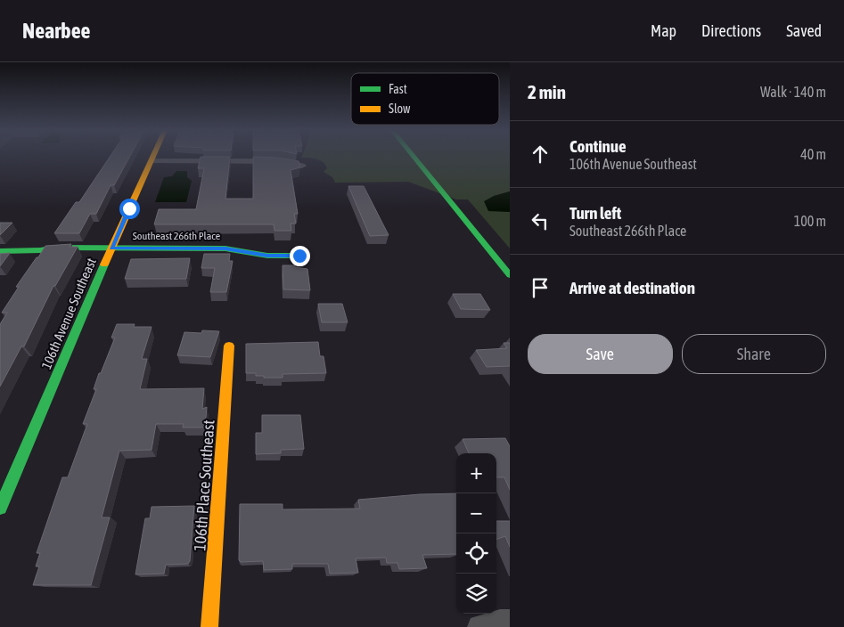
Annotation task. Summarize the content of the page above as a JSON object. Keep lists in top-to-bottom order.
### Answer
{
  "streets": {
    "street": ["Southeast 266th Place", "106th Avenue Southeast", "106th Place Southeast"]
  },
  "crossings": [
    ["Southeast 266th Place", "106th Avenue Southeast"]
  ],
  "legend": ["Fast", "Slow"],
  "page": {
    "header": "Nearbee",
    "nav": ["Map", "Directions", "Saved"],
    "heading": ["2 min", "Walk · 140 m"],
    "list": [
      ["Continue", "106th Avenue Southeast", "40 m"],
      ["Turn left", "Southeast 266th Place", "100 m"],
      "Arrive at destination"
    ],
    "buttons": ["Save", "Share"],
    "map_buttons": ["+", "−"]
  }
}
